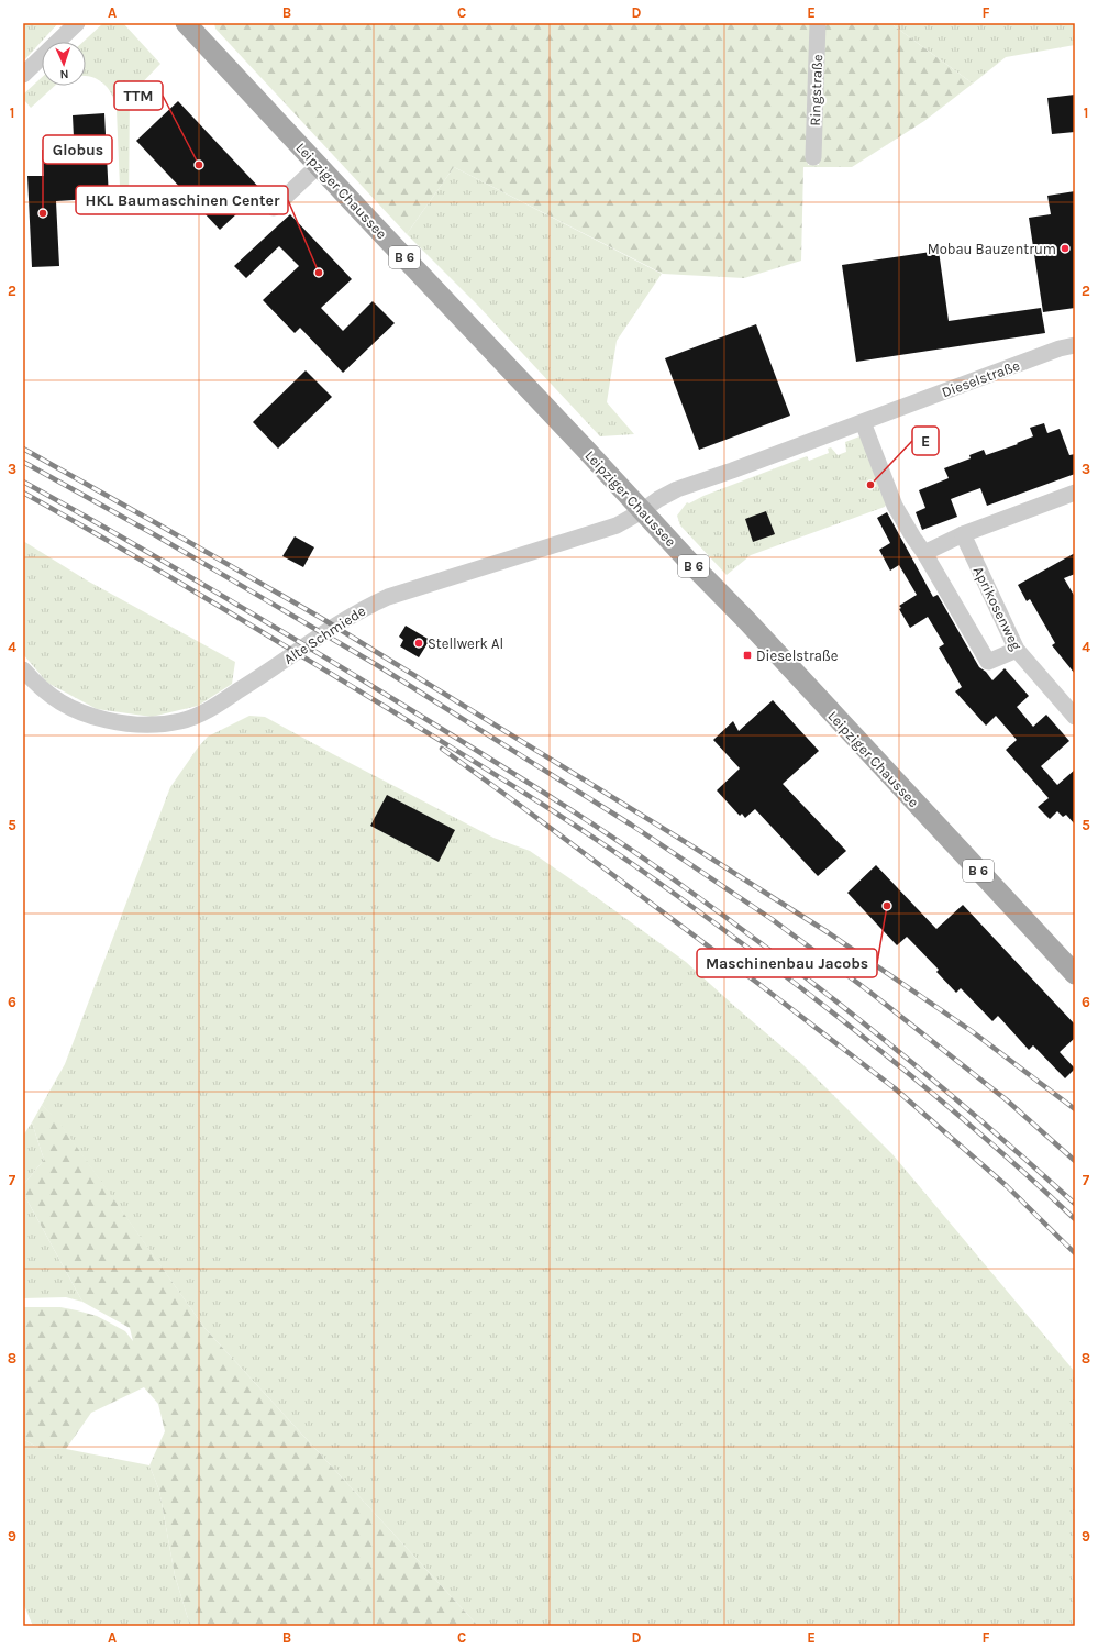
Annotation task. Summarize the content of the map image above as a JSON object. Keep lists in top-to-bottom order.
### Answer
{
  "streets": {
    "main road": ["Leipziger Chaussee", "B 6"],
    "street": [
      "Ringstraße",
      "Dieselstraße",
      "Aprikosenweg",
      "Alte Schmiede"
    ]
  },
  "crossings": [
    ["Leipziger Chaussee", "Dieselstraße"],
    ["Leipziger Chaussee", "Alte Schmiede"],
    ["Dieselstraße", "Alte Schmiede"]
  ],
  "places": {
    "other": [
      "TTM",
      "Globus",
      "Mobau Bauzentrum",
      "HKL Baumaschinen Center",
      "E",
      "Stellwerk Al",
      "Maschinenbau Jacobs"
    ],
    "transit": ["Dieselstraße"]
  },
  "north": "bottom",
  "grid": {
    "columns": [
      "A",
      "B",
      "C",
      "D",
      "E",
      "F"
    ],
    "rows": [
      "1",
      "2",
      "3",
      "4",
      "5",
      "6",
      "7",
      "8",
      "9"
    ]
  }
}
